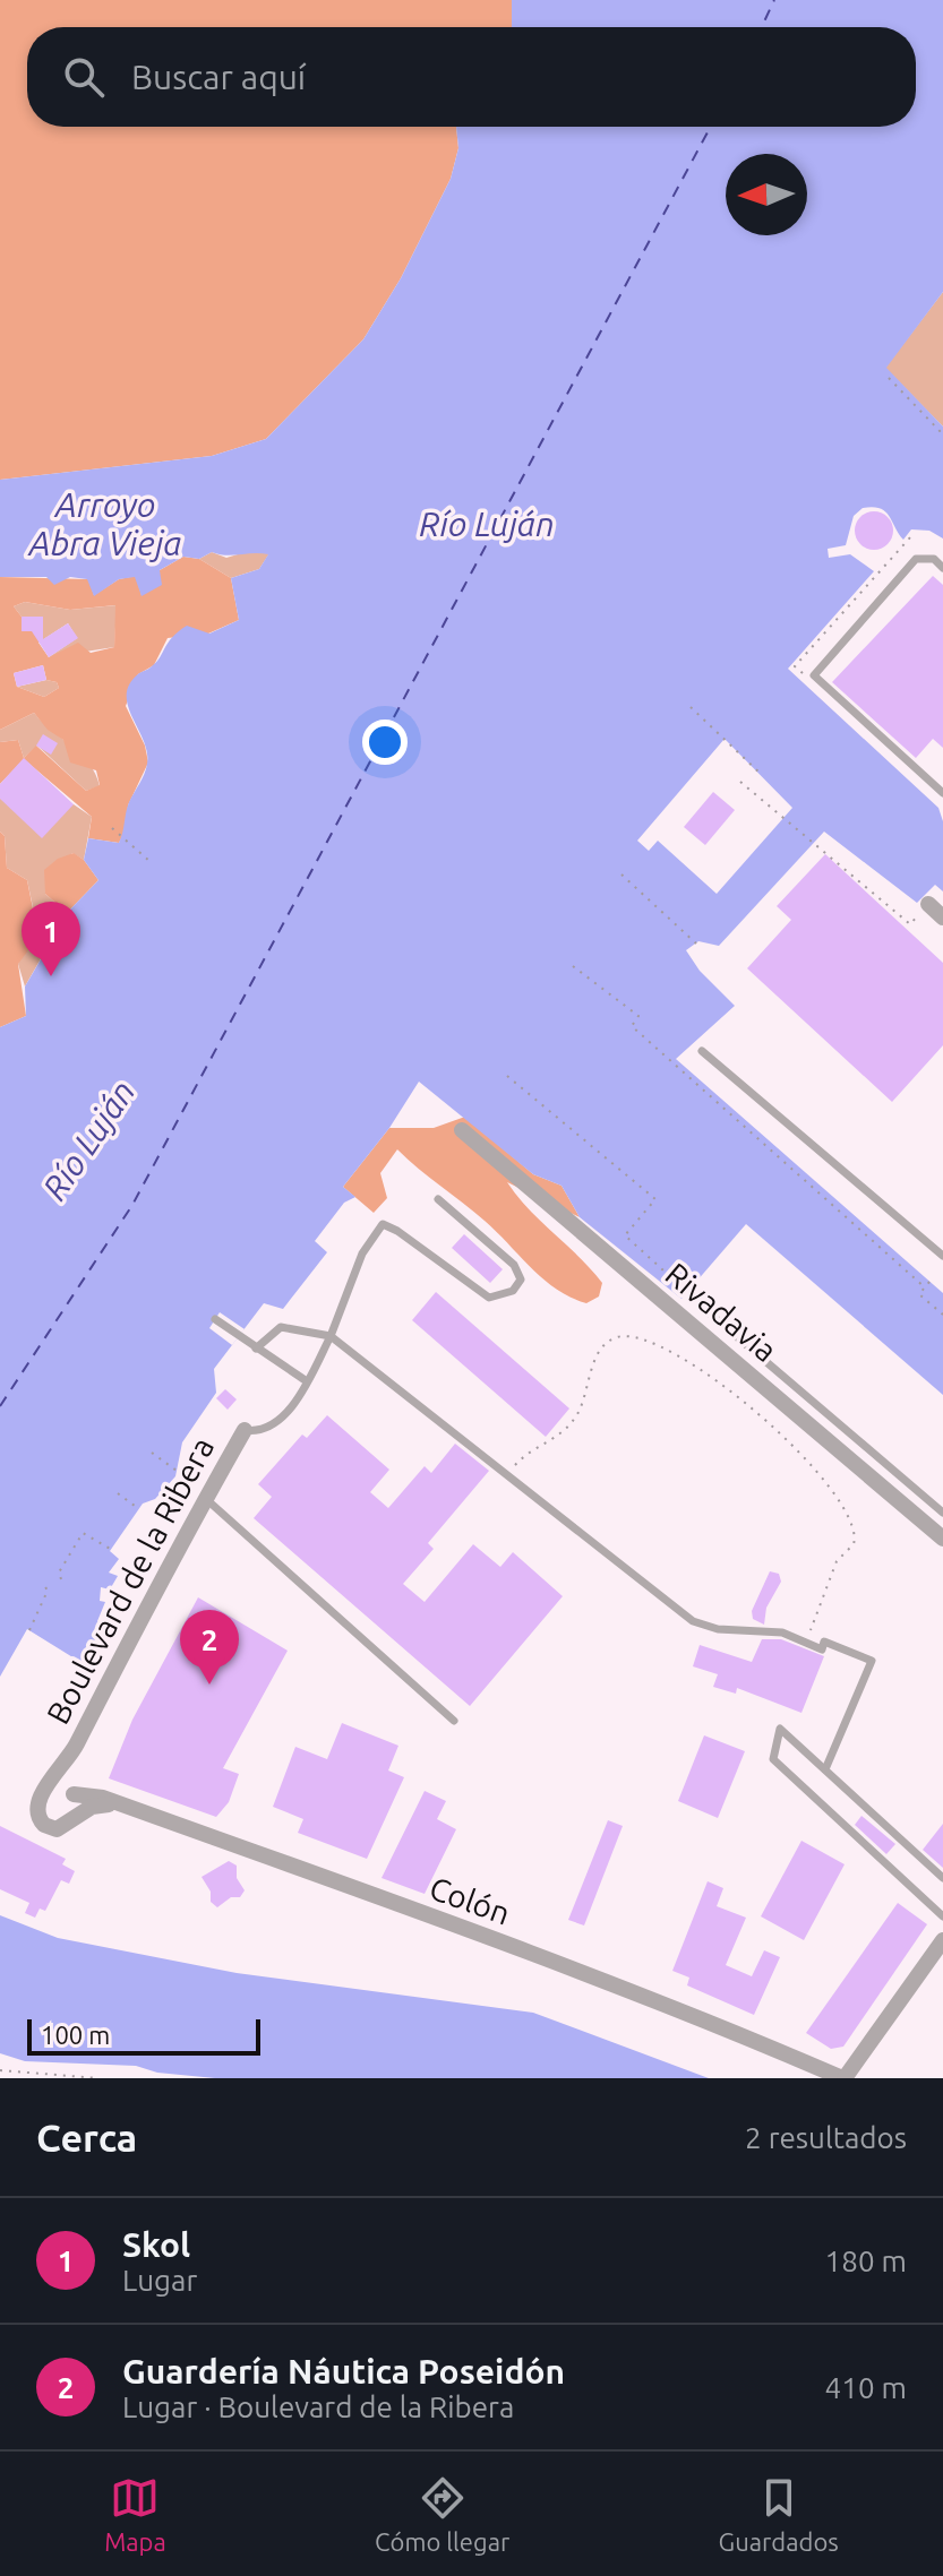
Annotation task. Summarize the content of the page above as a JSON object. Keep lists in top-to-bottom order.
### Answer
{
  "streets": {
    "street": ["Rivadavia", "Boulevard de la Ribera", "Colón"]
  },
  "crossings": [
    ["Boulevard de la Ribera", "Colón"]
  ],
  "water": ["Arroyo Abra Vieja", "Río Luján"],
  "scale_bar": "100 m",
  "north": "left",
  "page": {
    "search": "Buscar aquí",
    "pins": ["1", "2"],
    "scale": "100 m",
    "heading": ["Cerca", "2 resultados"],
    "list": [
      {
        "mark": "1",
        "name": "Skol",
        "note": "Lugar",
        "value": "180 m"
      },
      {
        "mark": "2",
        "name": "Guardería Náutica Poseidón",
        "note": "Lugar · Boulevard de la Ribera",
        "value": "410 m"
      }
    ],
    "nav": ["Mapa", "Cómo llegar", "Guardados"]
  }
}
